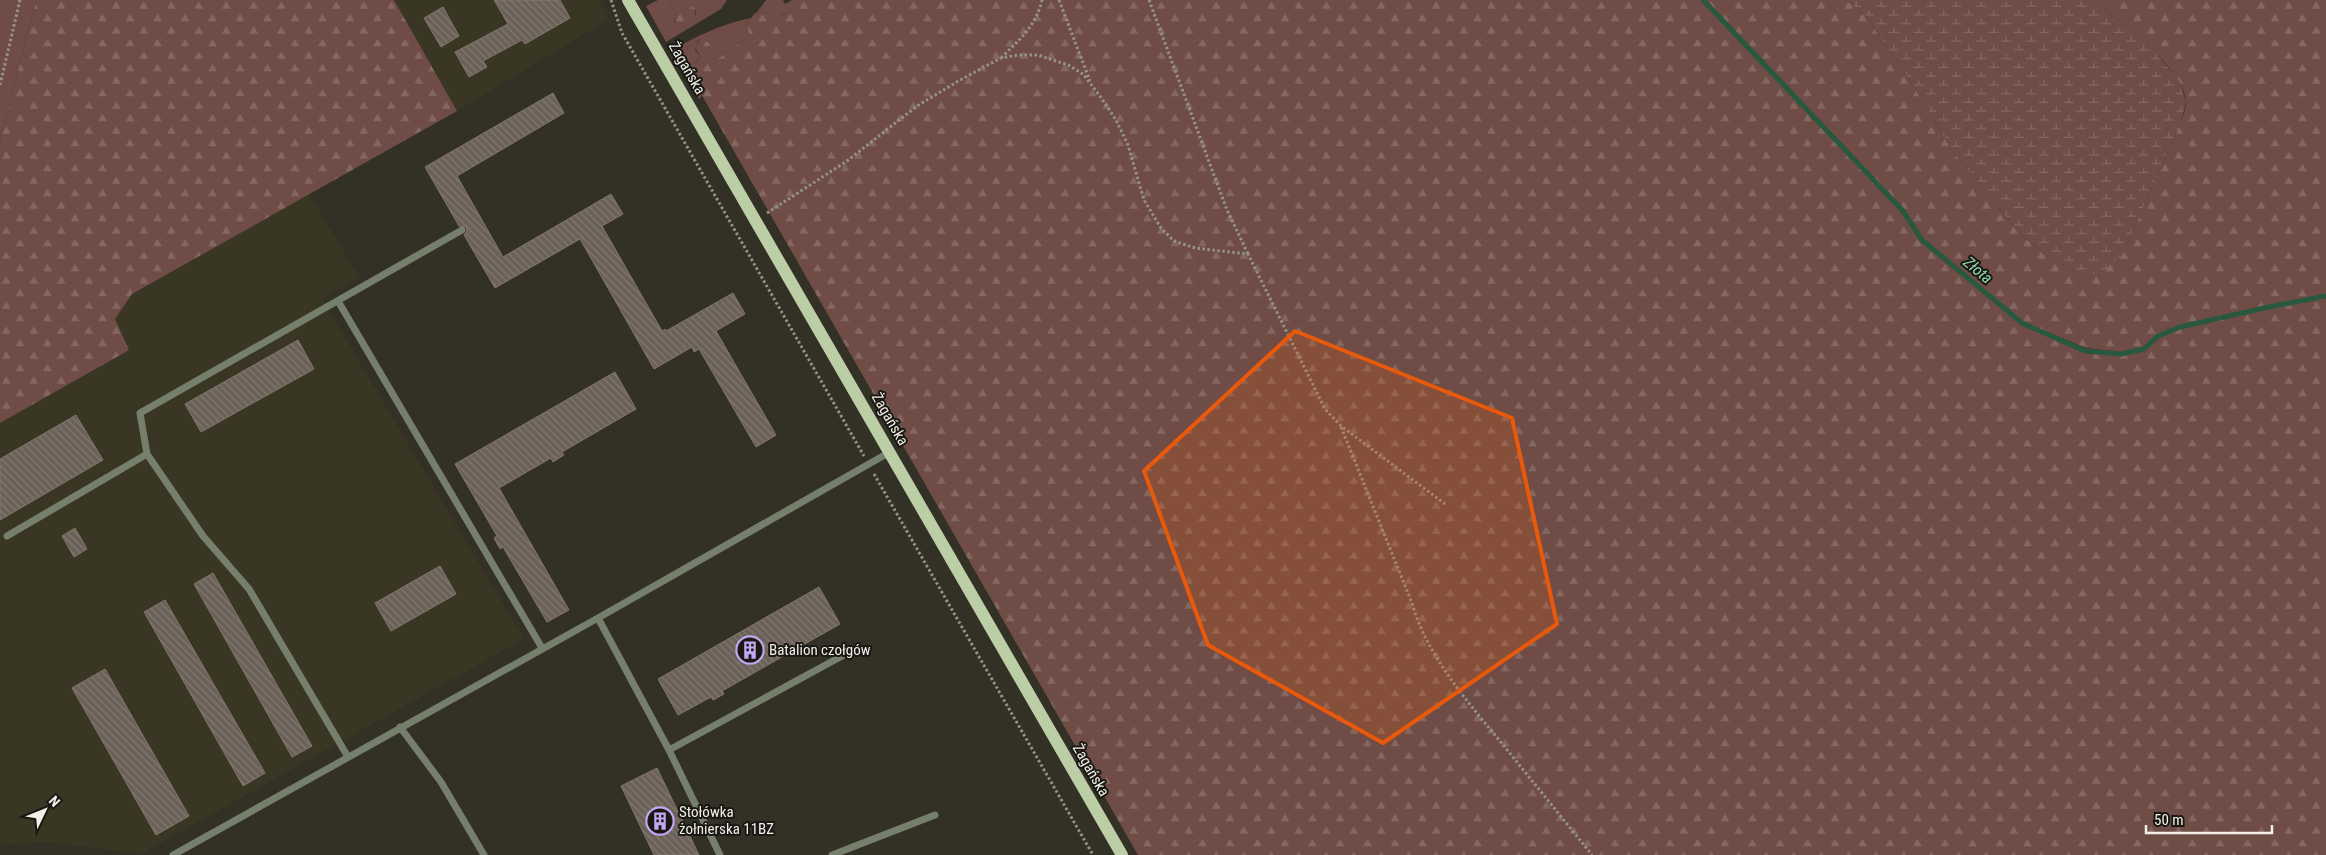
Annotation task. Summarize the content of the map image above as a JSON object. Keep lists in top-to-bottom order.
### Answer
{
  "streets": {
    "main road": ["Żagańska"]
  },
  "water": ["Złota"],
  "places": {
    "building": ["Batalion czołgów", "Stołówka żołnierska 11BZ"]
  },
  "scale_bar": "50 m",
  "north": "top right"
}
